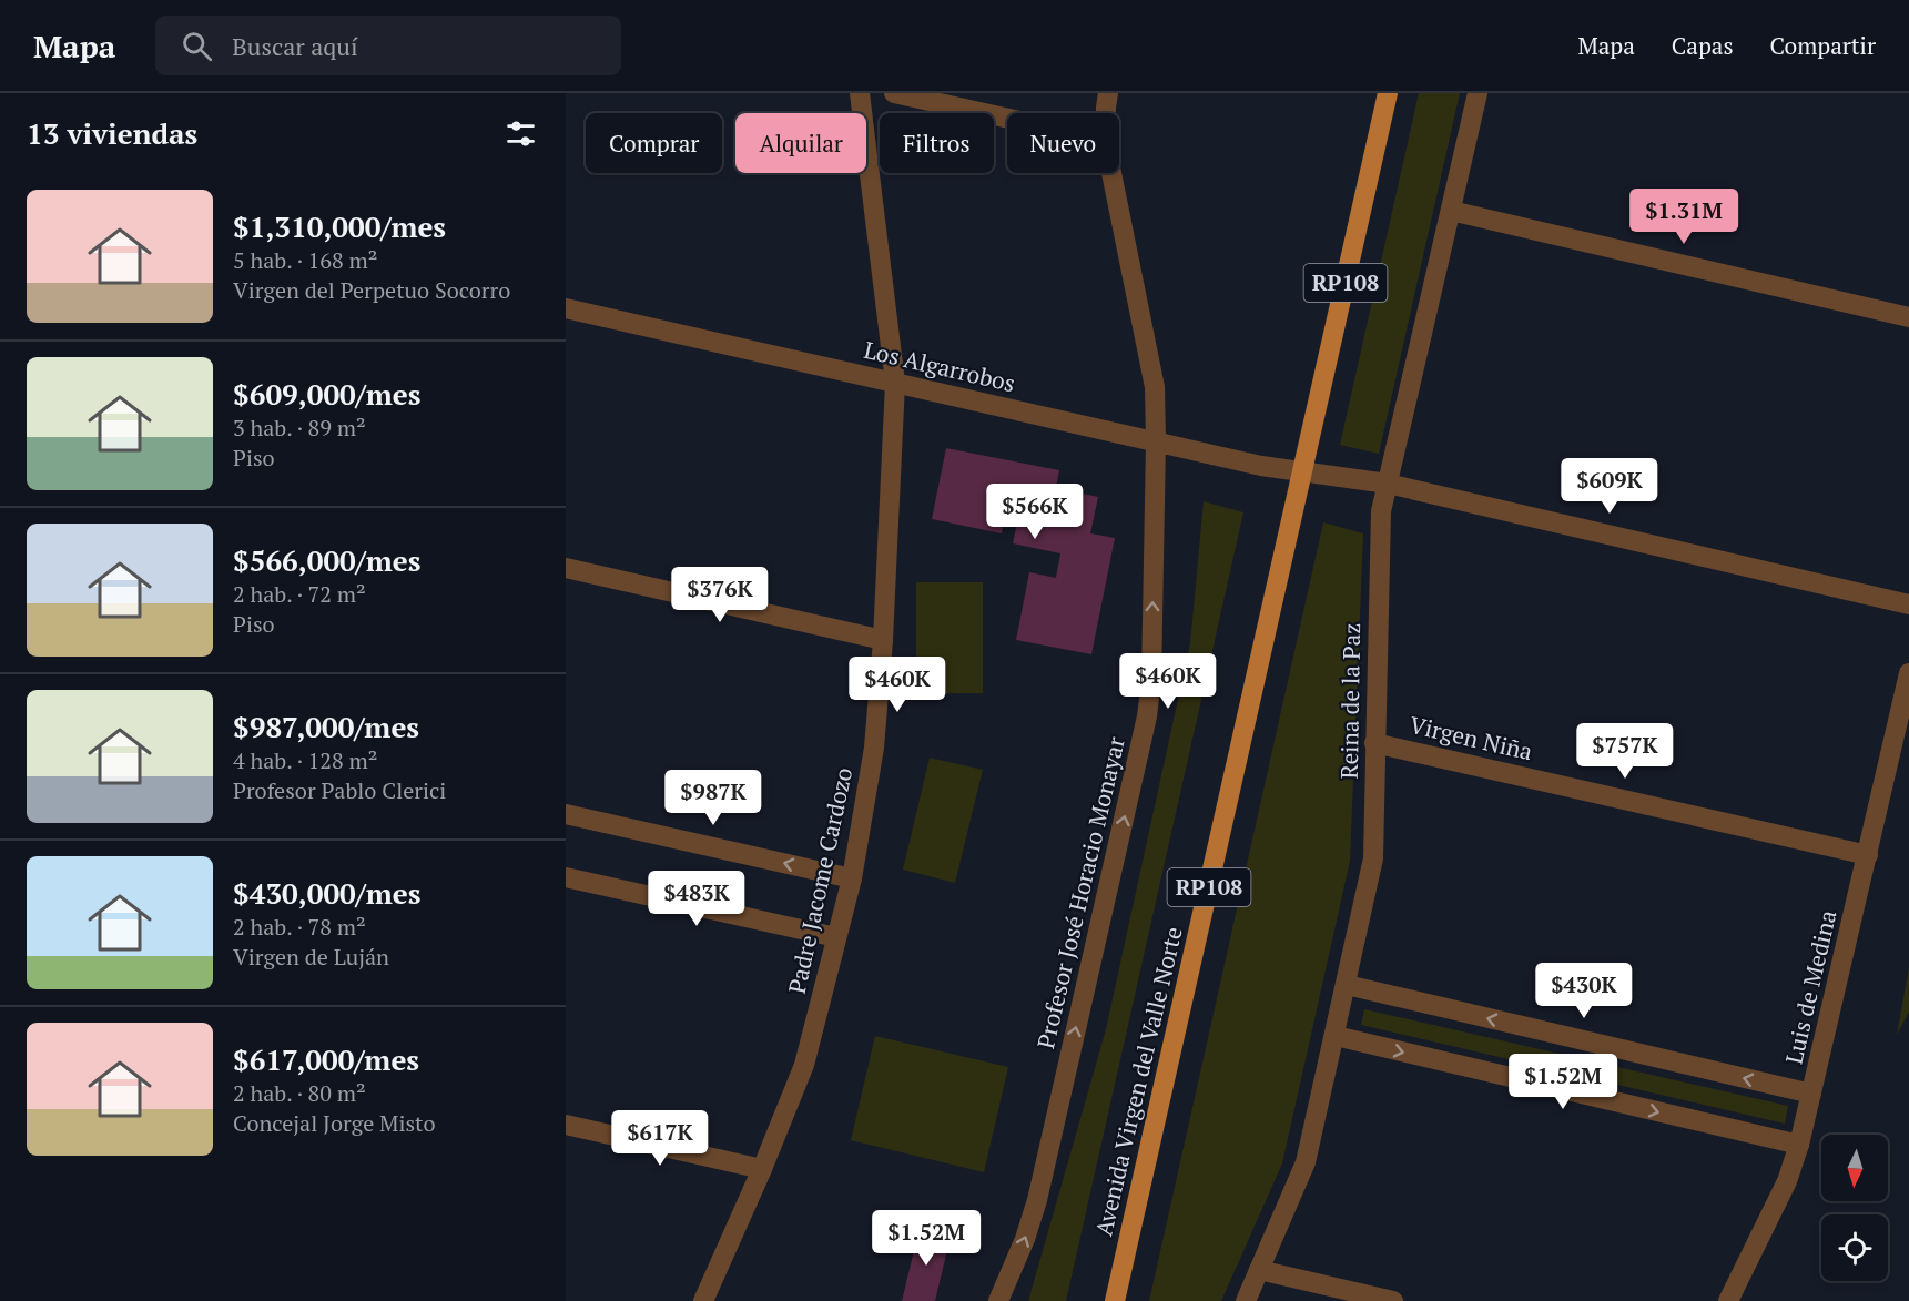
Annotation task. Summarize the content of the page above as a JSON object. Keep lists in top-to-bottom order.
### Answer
{
  "streets": {
    "main road": ["RP108", "Avenida Virgen del Valle Norte"],
    "street": [
      "Los Algarrobos",
      "Reina de la Paz",
      "Virgen Niña",
      "Padre Jacome Cardozo",
      "Profesor José Horacio Monayar",
      "Luis de Medina"
    ]
  },
  "crossings": [
    ["Los Algarrobos", "Reina de la Paz"],
    ["Los Algarrobos", "Padre Jacome Cardozo"],
    ["Los Algarrobos", "Profesor José Horacio Monayar"],
    ["Los Algarrobos", "Avenida Virgen del Valle Norte"],
    ["Reina de la Paz", "Virgen Niña"],
    ["Virgen Niña", "Luis de Medina"]
  ],
  "one_way": ["Profesor José Horacio Monayar"],
  "north": "bottom",
  "page": {
    "header": "Mapa",
    "search": "Buscar aquí",
    "nav": ["Mapa", "Capas", "Compartir"],
    "heading": "13 viviendas",
    "chip": [
      "Comprar",
      "Alquilar",
      "Filtros",
      "Nuevo"
    ],
    "list": [
      {
        "name": "$1,310,000/mes",
        "note": "5 hab. · 168 m² · Virgen del Perpetuo Socorro"
      },
      {
        "name": "$609,000/mes",
        "note": "3 hab. · 89 m² · Piso"
      },
      {
        "name": "$566,000/mes",
        "note": "2 hab. · 72 m² · Piso"
      },
      {
        "name": "$987,000/mes",
        "note": "4 hab. · 128 m² · Profesor Pablo Clerici"
      },
      {
        "name": "$430,000/mes",
        "note": "2 hab. · 78 m² · Virgen de Luján"
      },
      {
        "name": "$617,000/mes",
        "note": "2 hab. · 80 m² · Concejal Jorge Misto"
      }
    ],
    "price": [
      "$1.31M",
      "$609K",
      "$566K",
      "$376K",
      "$460K",
      "$460K",
      "$757K",
      "$987K",
      "$483K",
      "$430K",
      "$1.52M",
      "$617K",
      "$1.52M"
    ]
  }
}
